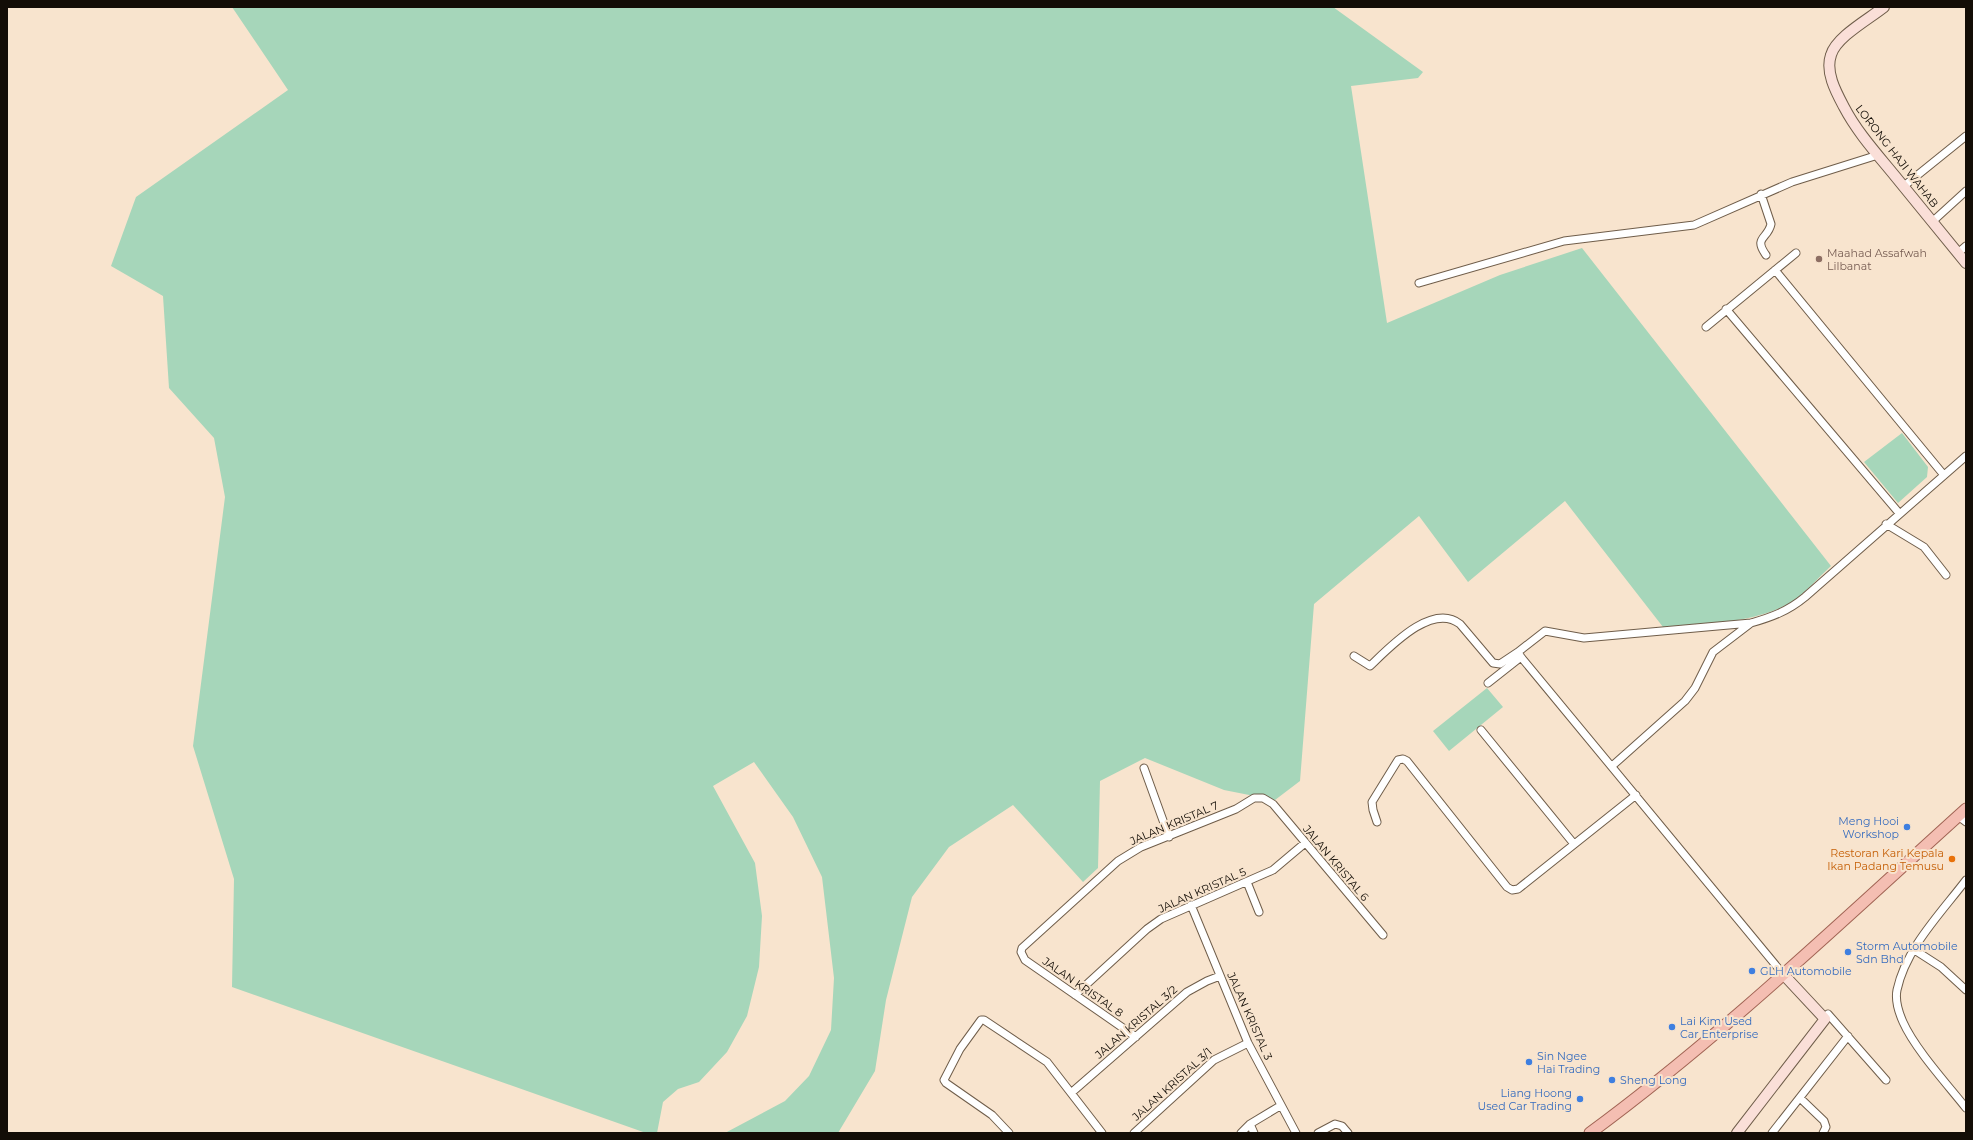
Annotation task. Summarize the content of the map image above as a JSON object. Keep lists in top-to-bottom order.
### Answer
{
  "streets": {
    "street": [
      "LORONG HAJI WAHAB",
      "JALAN KRISTAL 7",
      "JALAN KRISTAL 6",
      "JALAN KRISTAL 5",
      "JALAN KRISTAL 8",
      "JALAN KRISTAL 3",
      "JALAN KRISTAL 3/2",
      "JALAN KRISTAL 3/1"
    ]
  },
  "crossings": [
    ["JALAN KRISTAL 7", "JALAN KRISTAL 6"],
    ["JALAN KRISTAL 7", "JALAN KRISTAL 8"],
    ["JALAN KRISTAL 6", "JALAN KRISTAL 5"],
    ["JALAN KRISTAL 5", "JALAN KRISTAL 8"],
    ["JALAN KRISTAL 5", "JALAN KRISTAL 3"],
    ["JALAN KRISTAL 8", "JALAN KRISTAL 3/2"],
    ["JALAN KRISTAL 3", "JALAN KRISTAL 3/2"],
    ["JALAN KRISTAL 3", "JALAN KRISTAL 3/1"]
  ],
  "places": [
    "Maahad Assafwah Lilbanat",
    "Meng Hooi Workshop",
    "Restoran Kari Kepala Ikan Padang Temusu",
    "Storm Automobile Sdn Bhd",
    "GLH Automobile",
    "Lai Kim Used Car Enterprise",
    "Sin Ngee Hai Trading",
    "Sheng Long",
    "Liang Hoong Used Car Trading"
  ]
}
